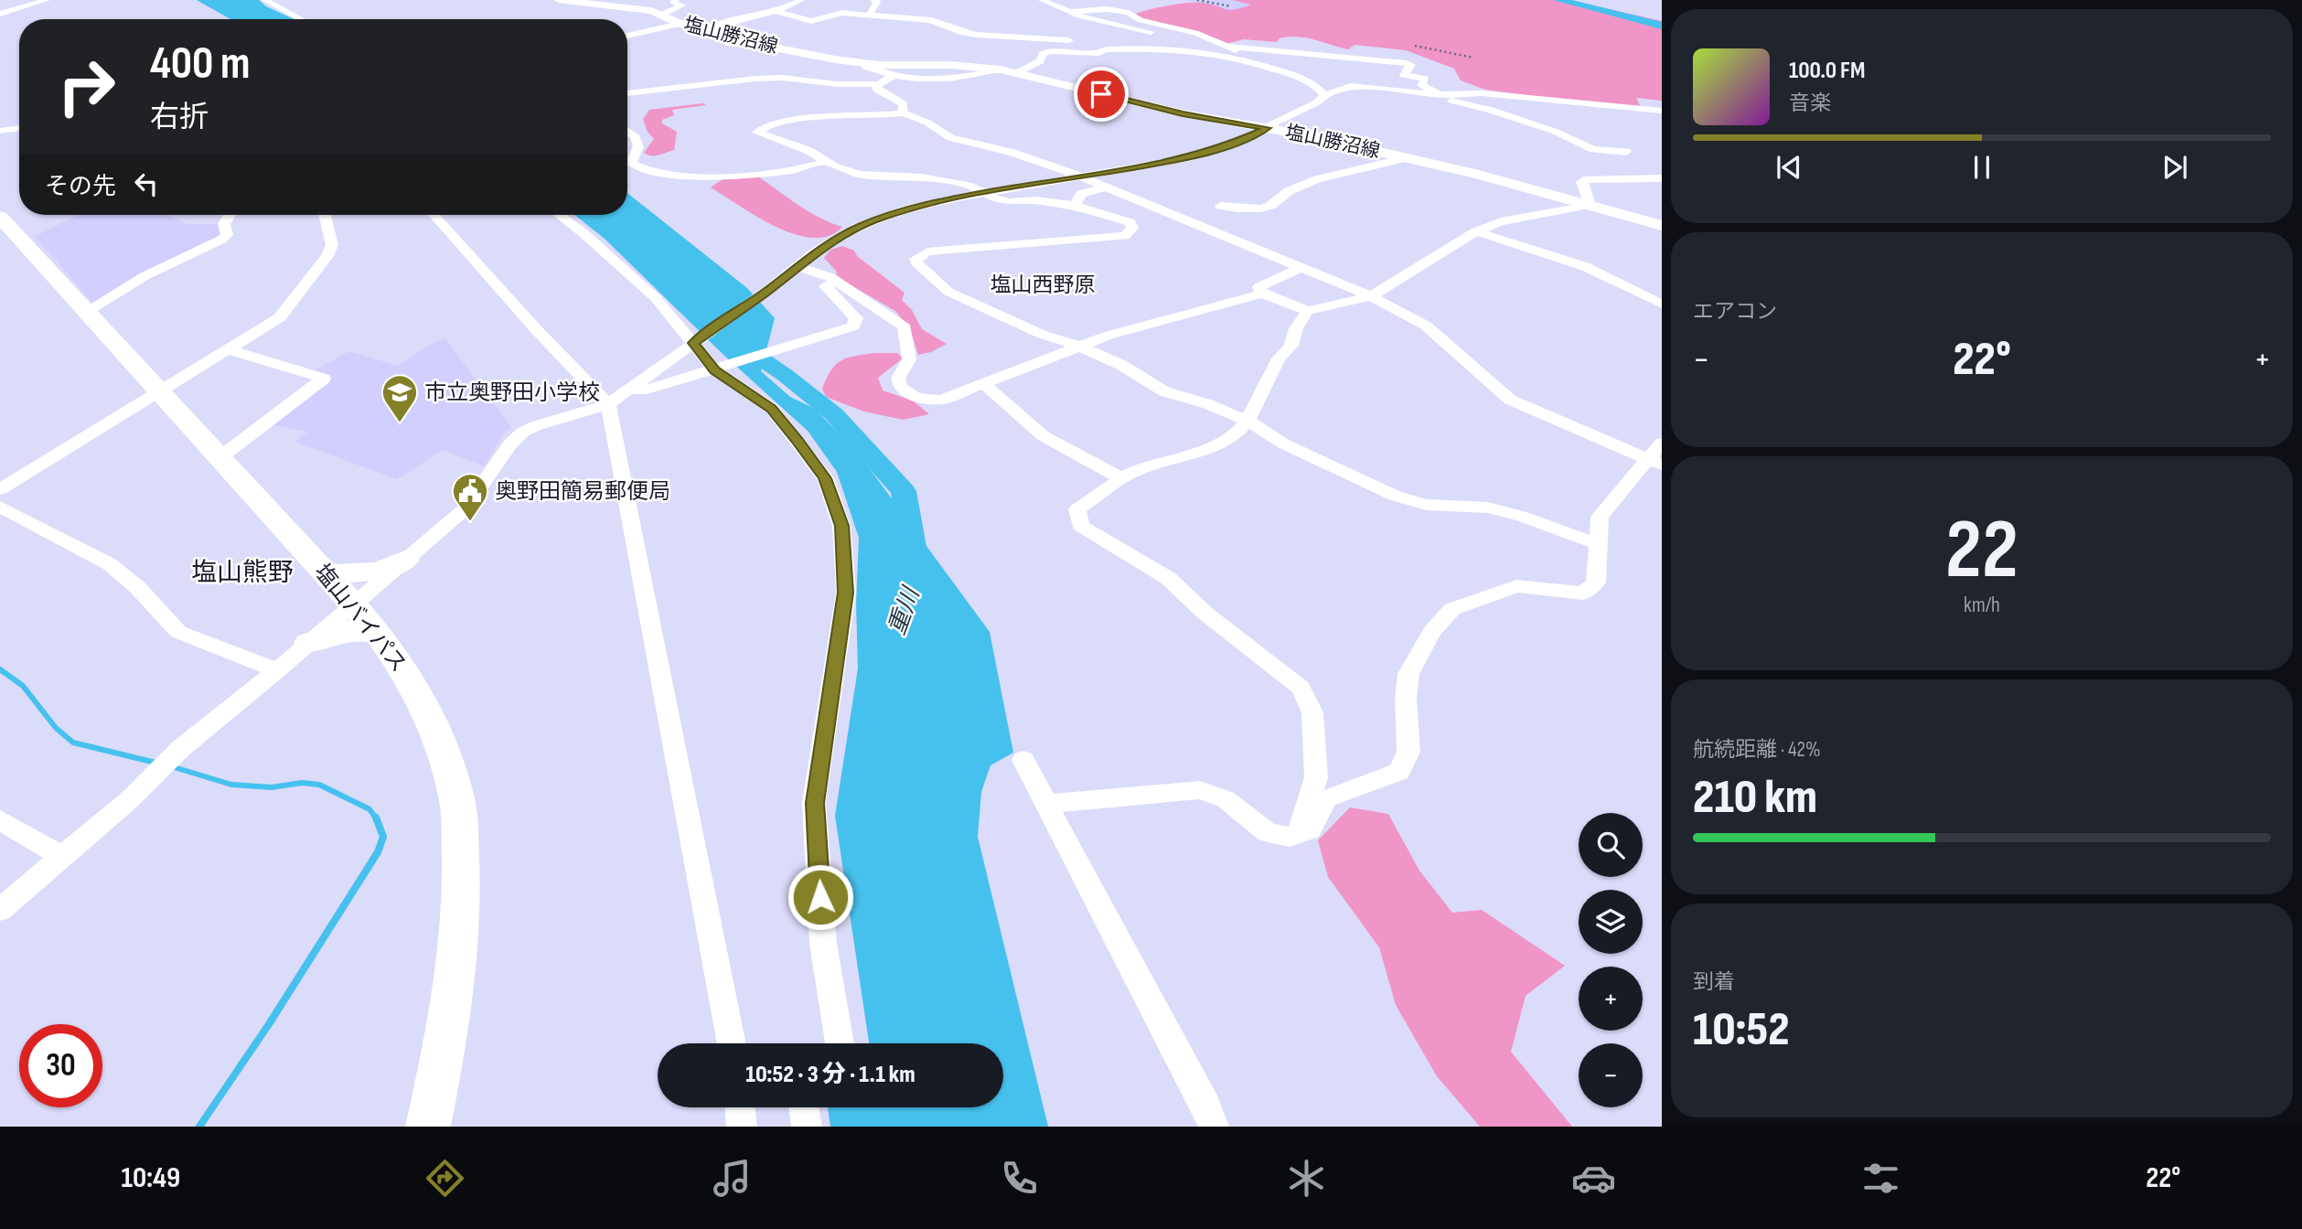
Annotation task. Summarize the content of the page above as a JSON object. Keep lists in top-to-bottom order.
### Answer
{
  "streets": {
    "highway": ["塩山バイパス"],
    "main road": ["塩山勝沼線"]
  },
  "districts": ["塩山西野原", "塩山熊野"],
  "water": ["重川"],
  "places": {
    "school or university": ["市立奥野田小学校"],
    "public building": ["奥野田簡易郵便局"]
  },
  "page": {
    "turn": ["400 m", "右折"],
    "song": ["100.0 FM", "音楽"],
    "then": "その先",
    "tile": [
      "エアコン",
      ["22", "km/h"],
      ["航続距離 · 42%", "210 km"],
      ["到着", "10:52"]
    ],
    "heat": ["−", "22°", "+"],
    "map_buttons": ["+", "−"],
    "limit": "30",
    "trip": "10:52 · 3 分 · 1.1 km",
    "tabs": ["10:49", "22°"]
  }
}
